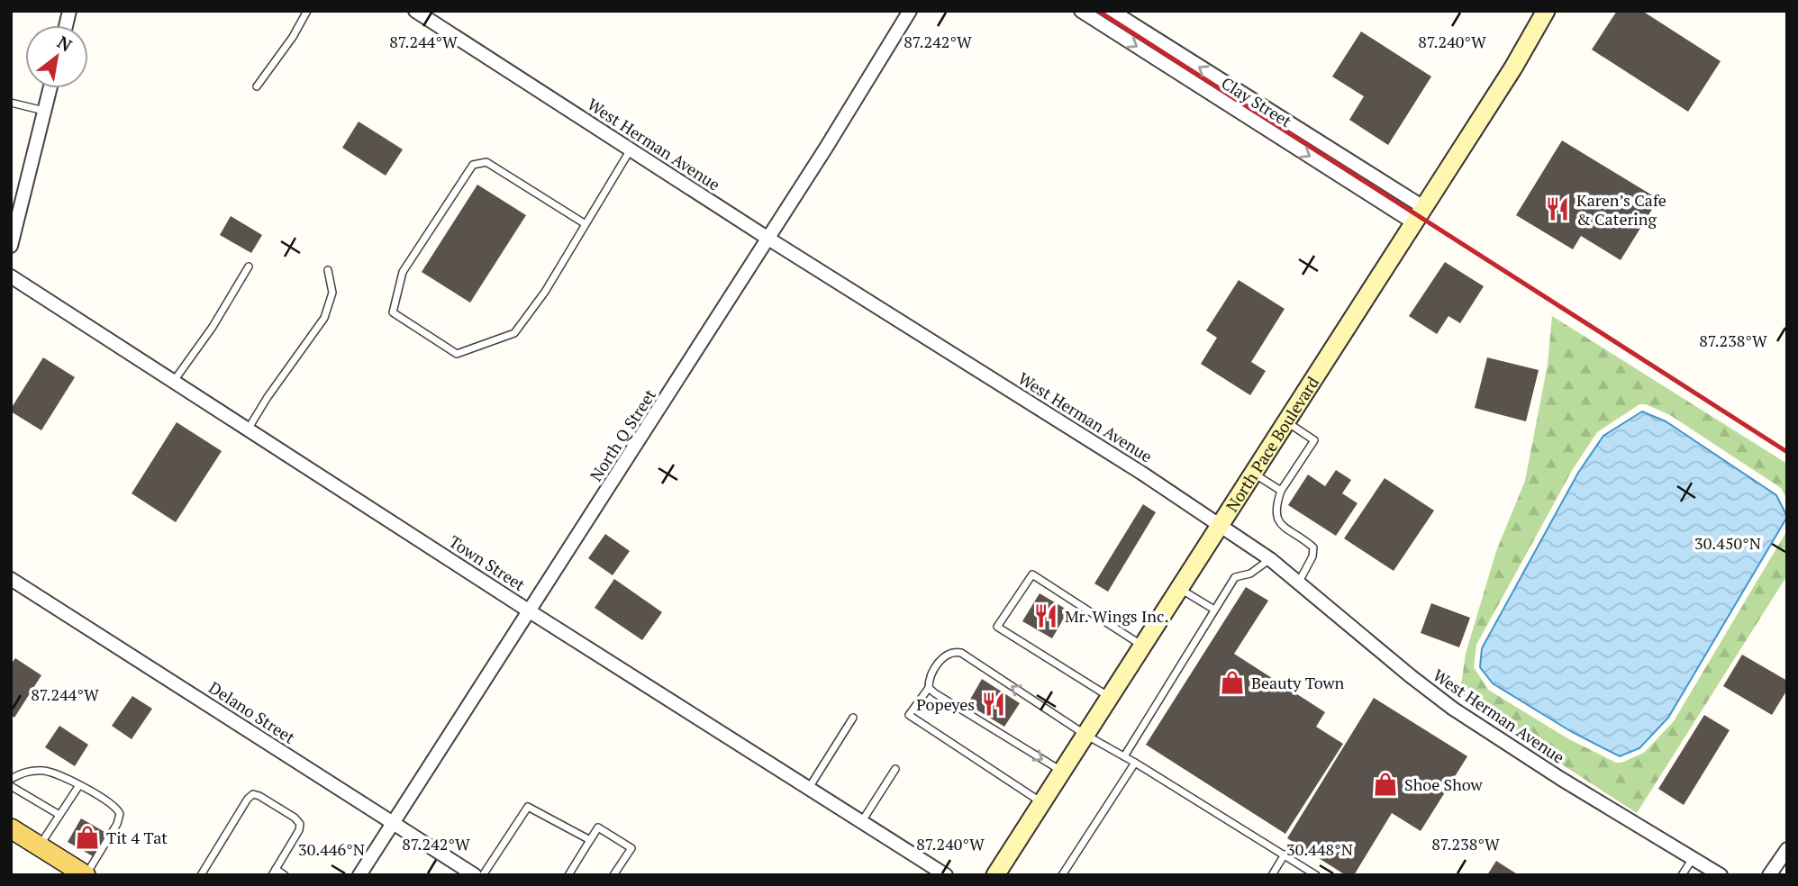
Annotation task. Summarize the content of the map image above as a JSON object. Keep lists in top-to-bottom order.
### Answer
{
  "streets": {
    "main road": ["North Pace Boulevard"],
    "street": [
      "Clay Street",
      "West Herman Avenue",
      "North Q Street",
      "Town Street",
      "Delano Street"
    ]
  },
  "crossings": [
    ["Clay Street", "North Pace Boulevard"],
    ["West Herman Avenue", "North Q Street"],
    ["West Herman Avenue", "North Pace Boulevard"],
    ["North Q Street", "Town Street"],
    ["North Q Street", "Delano Street"]
  ],
  "places": {
    "restaurant": ["Karen’s Cafe & Catering", "Mr. Wings Inc.", "Popeyes"],
    "shop": ["Beauty Town", "Shoe Show", "Tit 4 Tat"]
  },
  "north": "top right",
  "coordinates": [
    "87.244°W",
    "87.242°W",
    "87.240°W",
    "87.238°W",
    "30.450°N",
    "30.446°N",
    "30.448°N"
  ]
}
